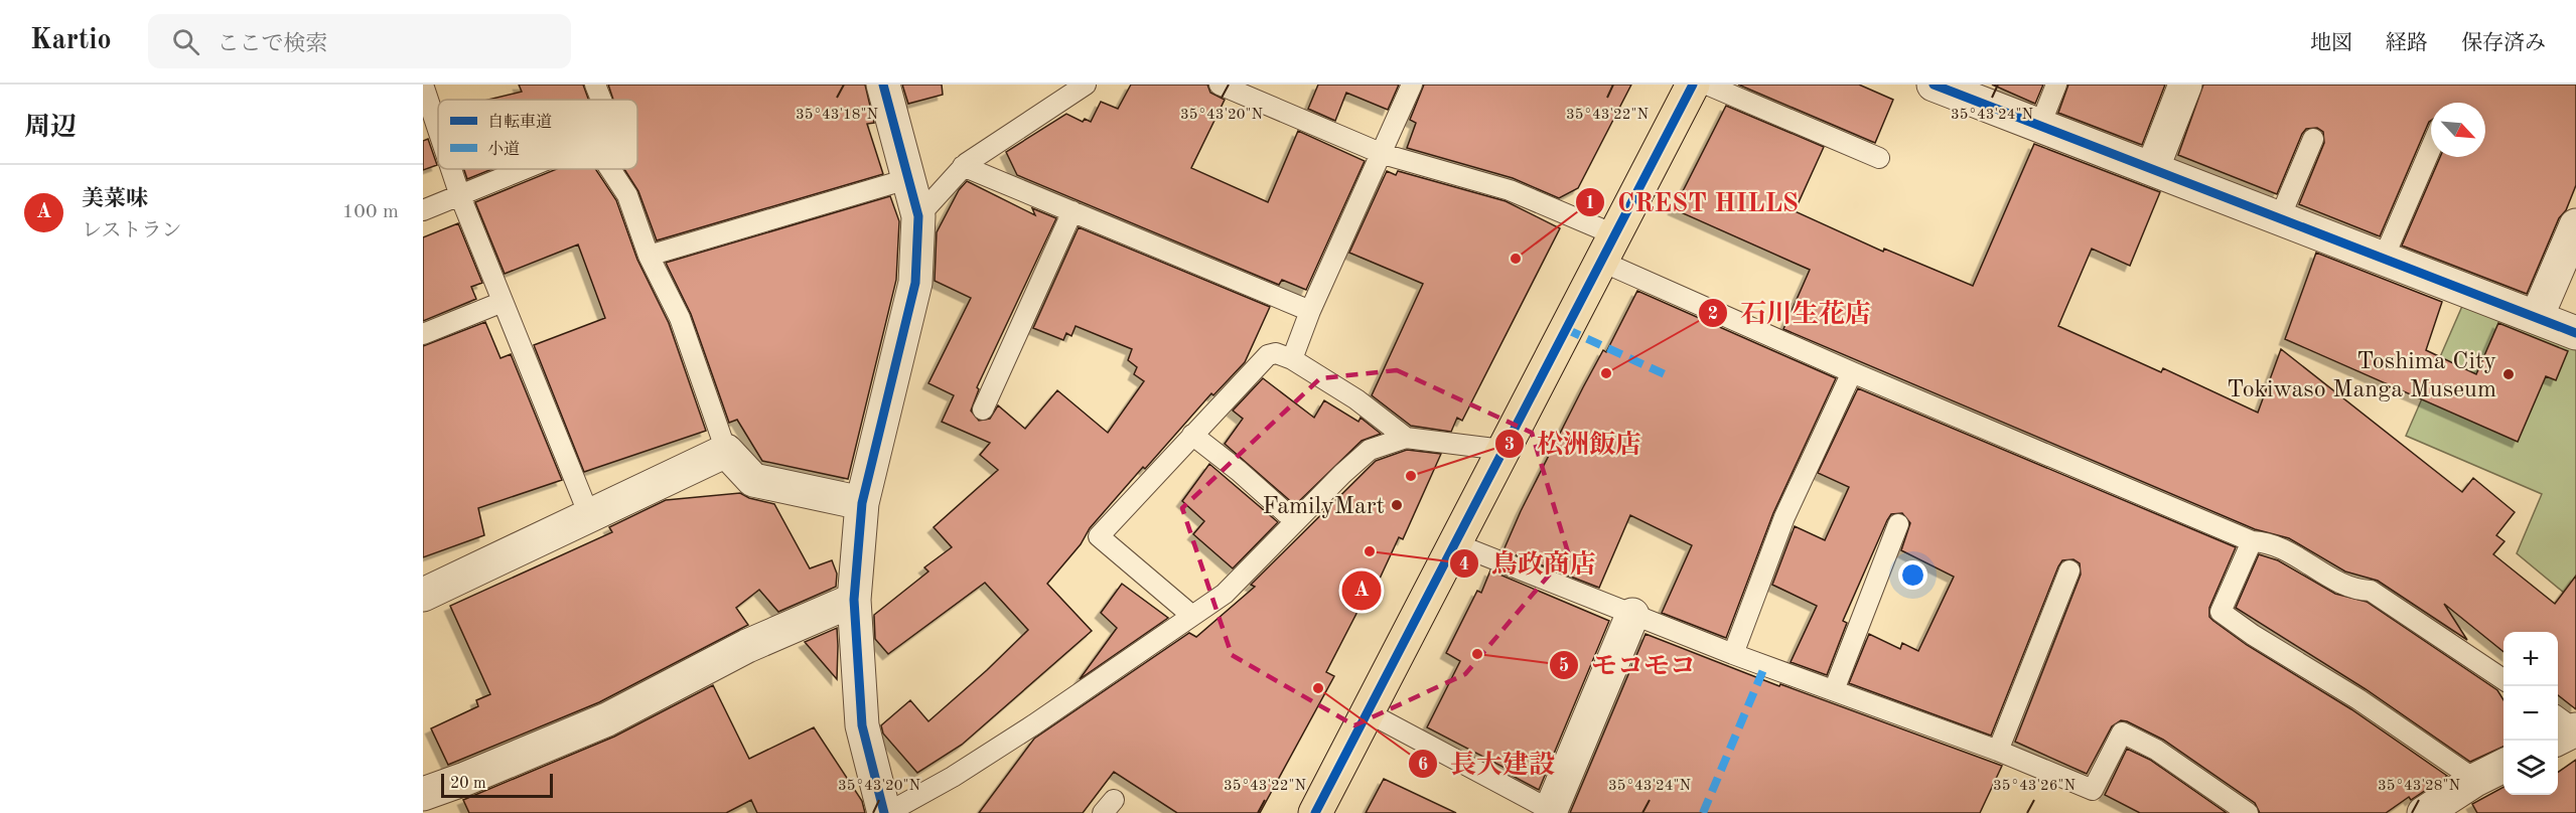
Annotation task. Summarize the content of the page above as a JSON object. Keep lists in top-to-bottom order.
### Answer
{
  "places": [
    "CREST HILLS",
    "石川生花店",
    "Toshima City Tokiwaso Manga Museum",
    "松洲飯店",
    "FamilyMart",
    "鳥政商店",
    "モコモコ",
    "長大建設"
  ],
  "legend": ["自転車道", "小道"],
  "scale_bar": "20 m",
  "north": "bottom right",
  "page": {
    "header": "Kartio",
    "search": "ここで検索",
    "nav": ["地図", "経路", "保存済み"],
    "heading": "周辺",
    "list": [
      {
        "mark": "A",
        "name": "美菜味",
        "note": "レストラン",
        "value": "100 m"
      }
    ],
    "pins": "A",
    "map_buttons": ["+", "−"],
    "scale": "20 m"
  },
  "coordinates": [
    "35°43'18\"N",
    "35°43'20\"N",
    "35°43'22\"N",
    "35°43'24\"N",
    "35°43'26\"N",
    "35°43'28\"N"
  ]
}
